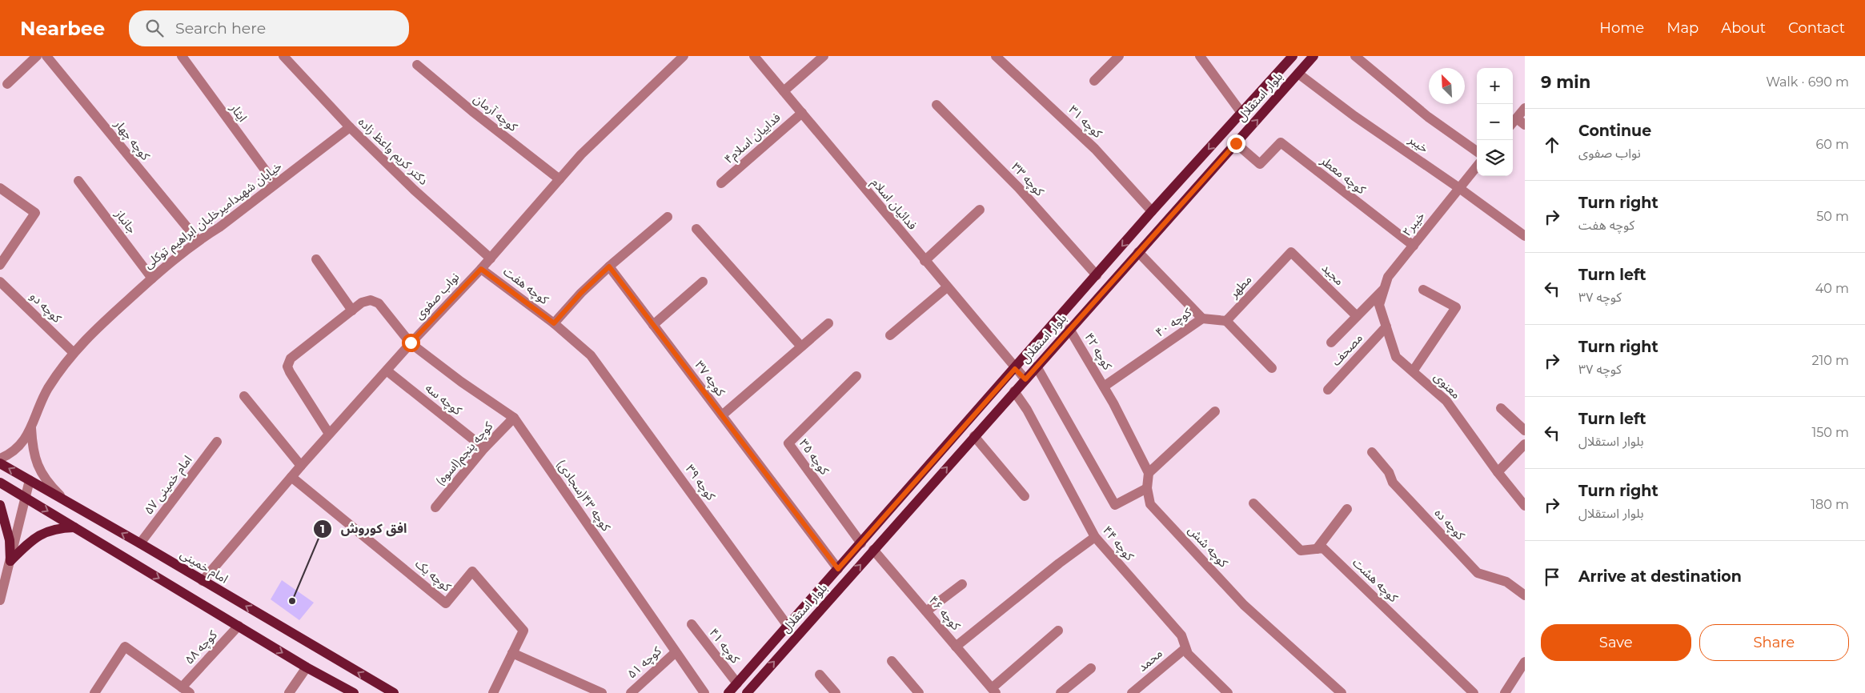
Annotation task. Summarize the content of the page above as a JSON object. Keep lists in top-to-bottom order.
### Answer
{
  "streets": {
    "main road": ["بلوار استقلال", "امام خمینی"],
    "street": [
      "ایثار",
      "کوچه آرمان",
      "کوچه ۳۱",
      "فداییان اسلام۴",
      "کوچه چهار",
      "خیبر",
      "دکتر کریم واعظ زاده",
      "کوچه معطر",
      "کوچه ۳۳",
      "فدائیان اسلام",
      "خیابان شهیدامیرخلبان ابراهیم توکلی",
      "جانباز",
      "خیبر۲",
      "مجید",
      "کوچه هفت",
      "مطهر",
      "نواب صفوی",
      "کوچه دو",
      "کوچه ۴۰",
      "مصحف",
      "کوچه ۴۲",
      "کوچه ۳۷",
      "معنوی",
      "کوچه سه",
      "کوچه پنجم(اسوه)",
      "کوچه ۳۵",
      "کوچه ۳۹",
      "امام خمینی ۵۷",
      "کوچه ۴۳(سجادی)",
      "کوچه ده",
      "کوچه ۴۴",
      "کوچه شش",
      "کوچه یک",
      "کوچه هشت",
      "کوچه ۴۶",
      "کوچه ۴۱",
      "کوچه ۵۸",
      "محمد",
      "کوچه ۵۱"
    ]
  },
  "crossings": [
    ["بلوار استقلال", "کوچه ۳۱"],
    ["بلوار استقلال", "خیبر"],
    ["بلوار استقلال", "کوچه معطر"],
    ["بلوار استقلال", "کوچه ۳۳"],
    ["بلوار استقلال", "فدائیان اسلام"],
    ["بلوار استقلال", "کوچه ۴۰"],
    ["بلوار استقلال", "کوچه ۴۲"],
    ["بلوار استقلال", "کوچه ۳۷"],
    ["بلوار استقلال", "کوچه ۳۵"],
    ["بلوار استقلال", "کوچه ۳۹"],
    ["بلوار استقلال", "کوچه ۴۴"],
    ["بلوار استقلال", "کوچه ۴۶"],
    ["بلوار استقلال", "کوچه ۴۱"],
    ["ایثار", "خیابان شهیدامیرخلبان ابراهیم توکلی"],
    ["کوچه آرمان", "نواب صفوی"],
    ["فداییان اسلام۴", "فدائیان اسلام"],
    ["کوچه چهار", "خیابان شهیدامیرخلبان ابراهیم توکلی"],
    ["خیبر", "خیبر۲"],
    ["دکتر کریم واعظ زاده", "خیابان شهیدامیرخلبان ابراهیم توکلی"],
    ["دکتر کریم واعظ زاده", "نواب صفوی"],
    ["کوچه معطر", "خیبر۲"],
    ["خیابان شهیدامیرخلبان ابراهیم توکلی", "جانباز"],
    ["خیابان شهیدامیرخلبان ابراهیم توکلی", "کوچه دو"],
    ["خیبر۲", "معنوی"],
    ["مجید", "مطهر"],
    ["کوچه هفت", "نواب صفوی"],
    ["کوچه هفت", "کوچه ۳۹"],
    ["نواب صفوی", "کوچه سه"],
    ["نواب صفوی", "کوچه ۴۳(سجادی)"],
    ["نواب صفوی", "امام خمینی"],
    ["نواب صفوی", "کوچه یک"],
    ["کوچه ۴۰", "کوچه ۴۲"],
    ["مصحف", "معنوی"],
    ["کوچه سه", "کوچه پنجم(اسوه)"],
    ["کوچه پنجم(اسوه)", "کوچه ۴۳(سجادی)"],
    ["امام خمینی ۵۷", "امام خمینی"],
    ["کوچه ۴۳(سجادی)", "کوچه ۵۱"],
    ["کوچه ۴۴", "محمد"]
  ],
  "places": ["افق کوروش"],
  "north": "top left",
  "page": {
    "header": "Nearbee",
    "search": "Search here",
    "nav": [
      "Home",
      "Map",
      "About",
      "Contact"
    ],
    "heading": ["9 min", "Walk · 690 m"],
    "map_buttons": ["+", "−"],
    "list": [
      ["Continue", "نواب صفوی", "60 m"],
      ["Turn right", "کوچه هفت", "50 m"],
      ["Turn left", "کوچه ۳۷", "40 m"],
      ["Turn right", "کوچه ۳۷", "210 m"],
      ["Turn left", "بلوار استقلال", "150 m"],
      ["Turn right", "بلوار استقلال", "180 m"],
      "Arrive at destination"
    ],
    "buttons": ["Save", "Share"]
  }
}
